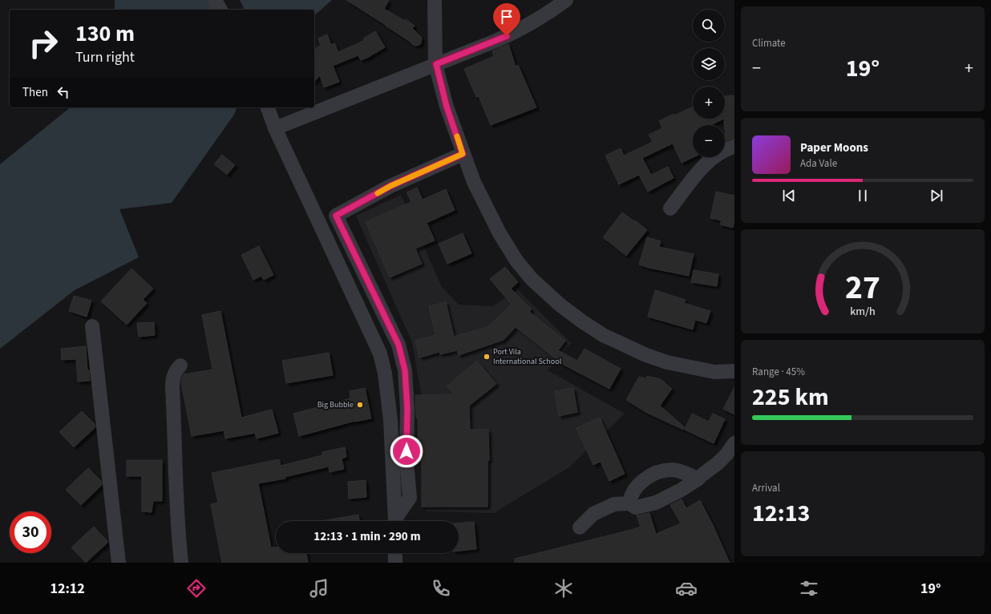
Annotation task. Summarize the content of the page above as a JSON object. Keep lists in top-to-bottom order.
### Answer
{
  "places": ["Port Vila International School", "Big Bubble"],
  "page": {
    "tile": [
      "Climate",
      ["Range · 45%", "225 km"],
      ["Arrival", "12:13"]
    ],
    "map_buttons": ["+", "−"],
    "turn": ["130 m", "Turn right"],
    "heat": ["−", "19°", "+"],
    "then": "Then",
    "song": ["Paper Moons", "Ada Vale"],
    "limit": "30",
    "trip": "12:13 · 1 min · 290 m",
    "tabs": ["12:12", "19°"],
    "gauge": ["27", "km/h"]
  }
}
